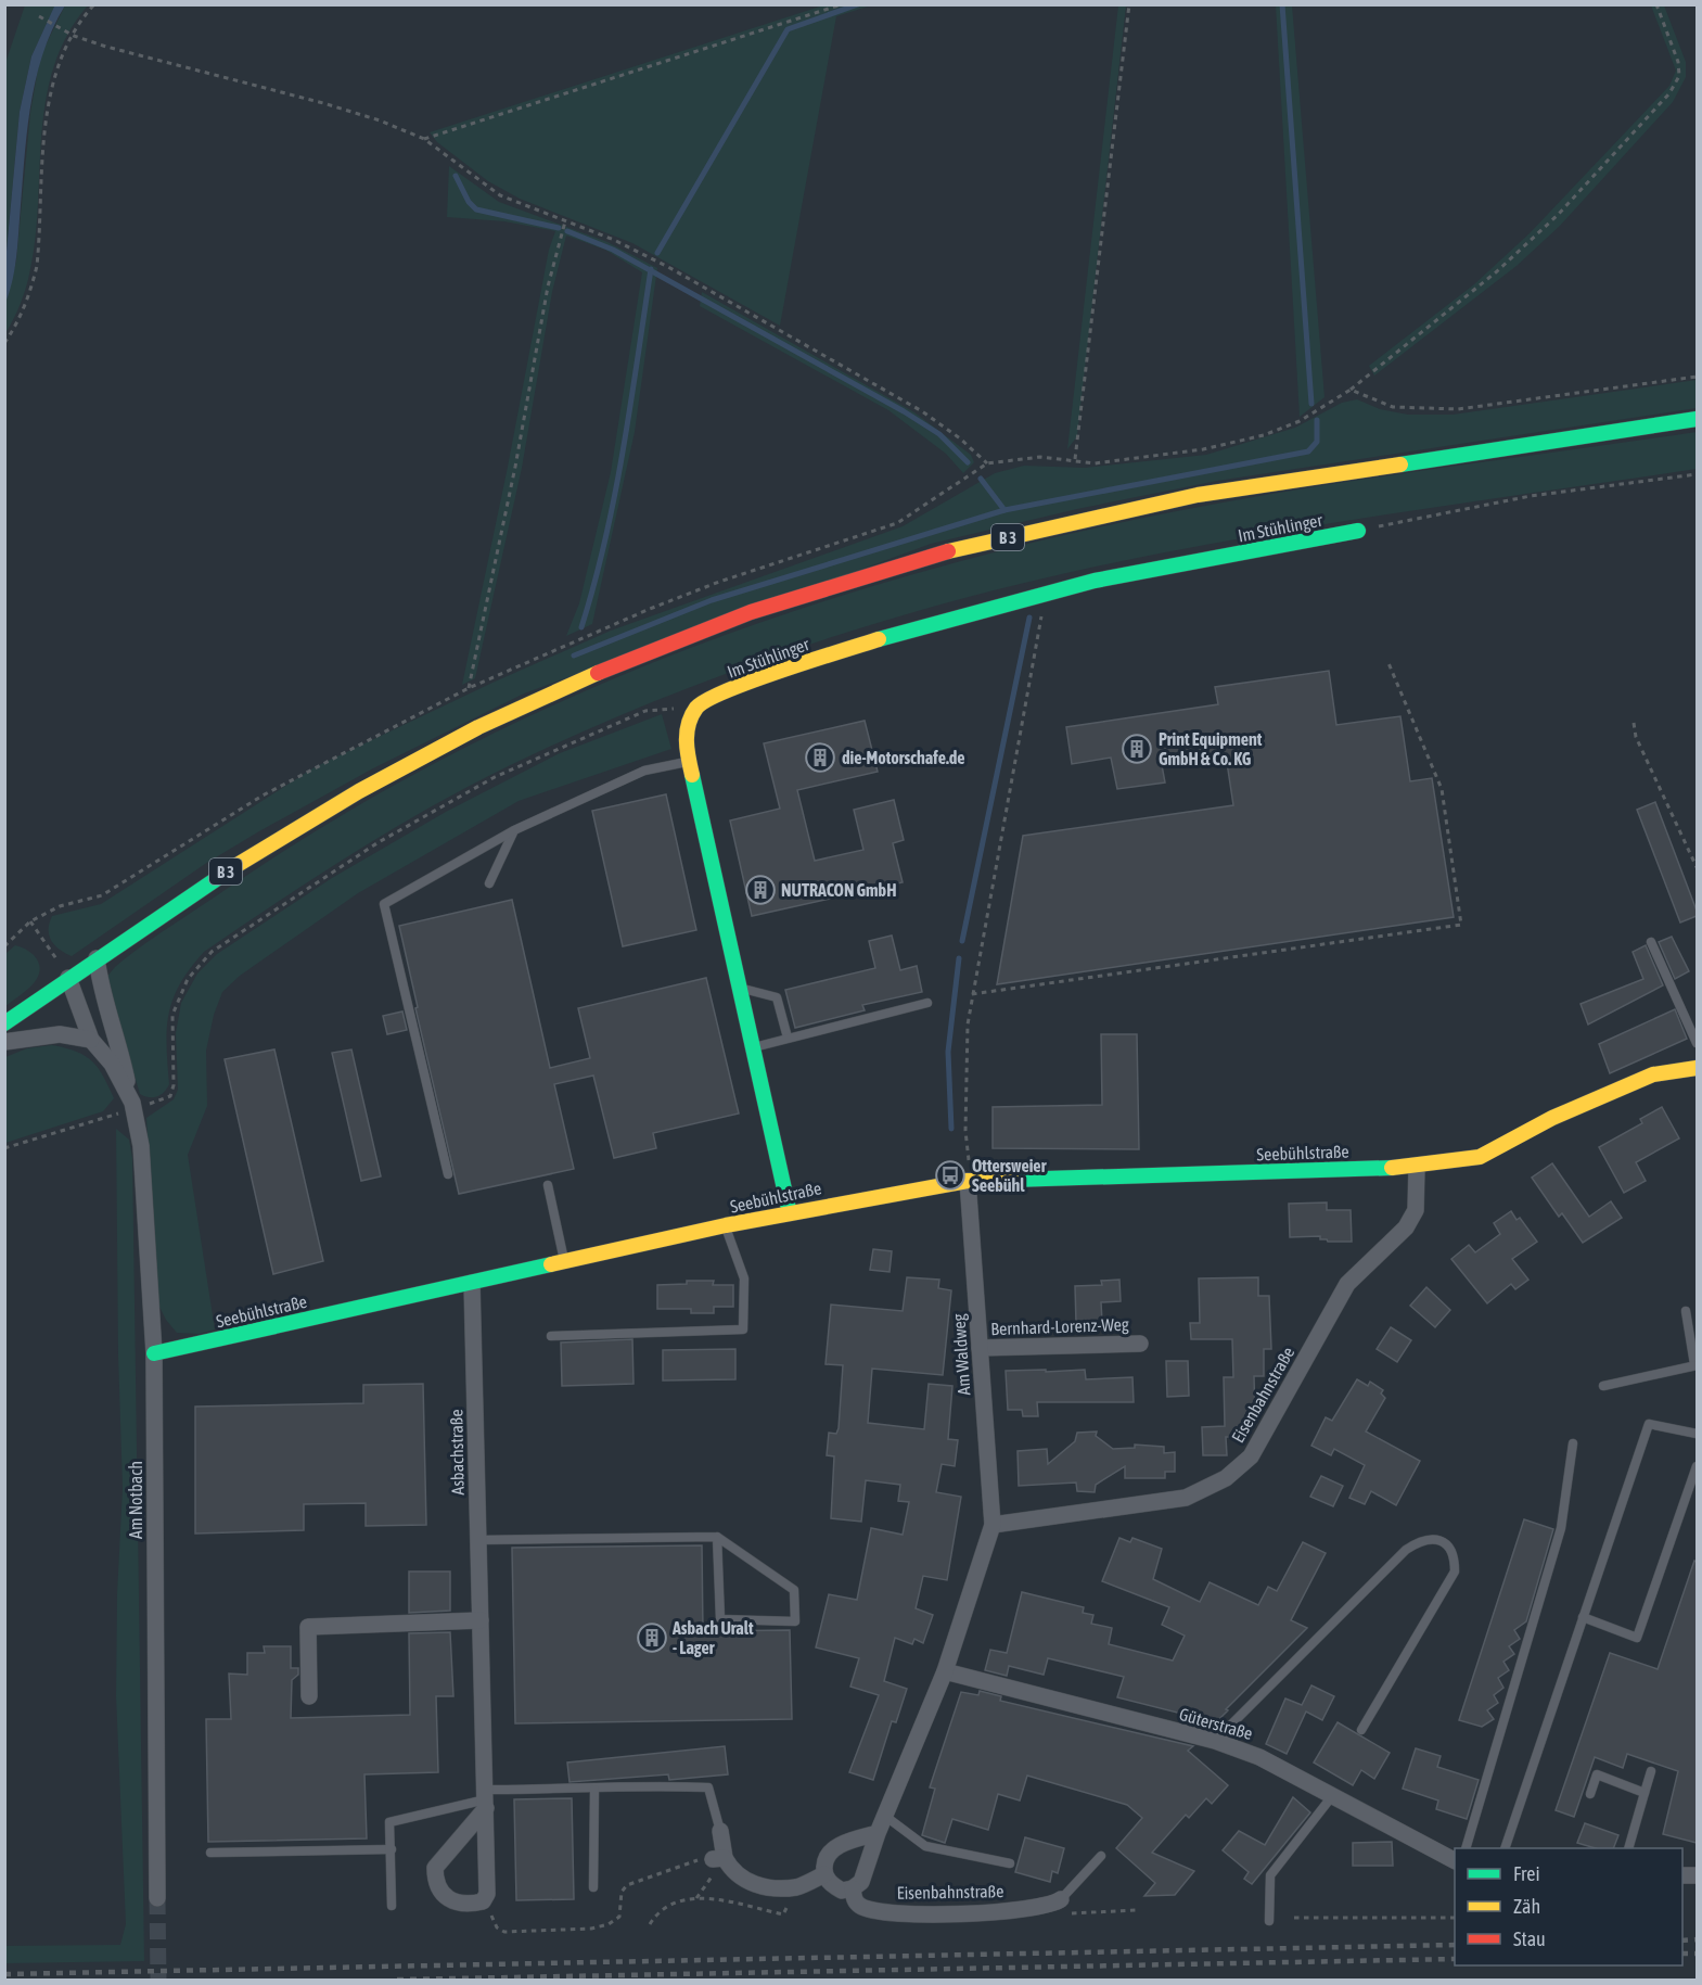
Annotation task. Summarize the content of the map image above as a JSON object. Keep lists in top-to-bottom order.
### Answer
{
  "streets": {
    "street": [
      "Im Stühlinger",
      "B 3",
      "Seebühlstraße",
      "Bernhard-Lorenz-Weg",
      "Am Waldweg",
      "Eisenbahnstraße",
      "Asbachstraße",
      "Am Notbach",
      "Güterstraße"
    ]
  },
  "crossings": [
    ["B 3", "Am Notbach"],
    ["Seebühlstraße", "Am Waldweg"],
    ["Seebühlstraße", "Eisenbahnstraße"],
    ["Seebühlstraße", "Asbachstraße"],
    ["Seebühlstraße", "Am Notbach"],
    ["Bernhard-Lorenz-Weg", "Am Waldweg"],
    ["Am Waldweg", "Eisenbahnstraße"]
  ],
  "places": {
    "building": [
      "Print Equipment GmbH & Co. KG",
      "die-Motorschafe.de",
      "NUTRACON GmbH",
      "Asbach Uralt - Lager"
    ],
    "bus stop": ["Ottersweier Seebühl"]
  },
  "legend": ["Frei", "Zäh", "Stau"]
}
